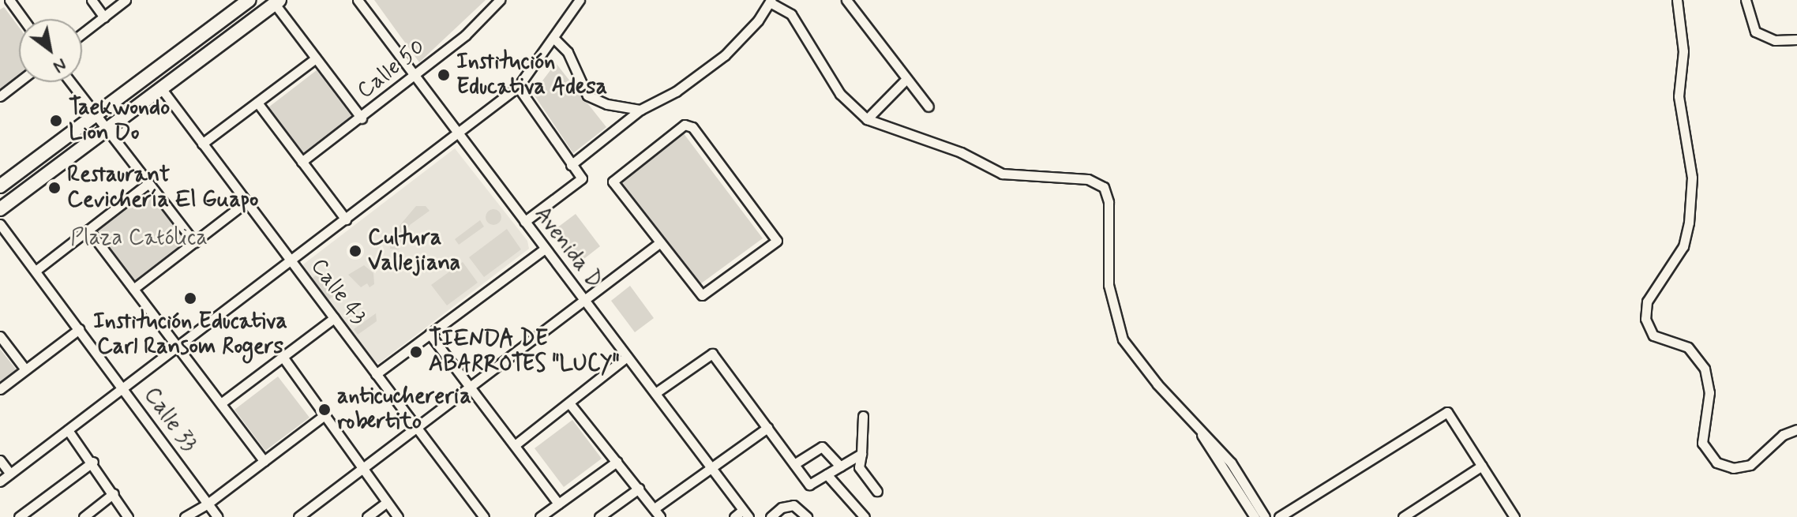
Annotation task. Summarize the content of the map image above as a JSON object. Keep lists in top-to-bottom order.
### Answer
{
  "streets": {
    "street": [
      "Calle 50",
      "Avenida D",
      "Calle 43",
      "Calle 33"
    ]
  },
  "crossings": [
    ["Calle 50", "Avenida D"]
  ],
  "parks": ["Plaza Católica"],
  "places": [
    "Institución Educativa Adesa",
    "Taekwondo Lion Do",
    "Restaurant Cevichería El Guapo",
    "Cultura Vallejiana",
    "Institución Educativa Carl Ransom Rogers",
    "TIENDA DE ABARROTES \"LUCY\"",
    "anticuchereria robertito"
  ],
  "north": "bottom right"
}
